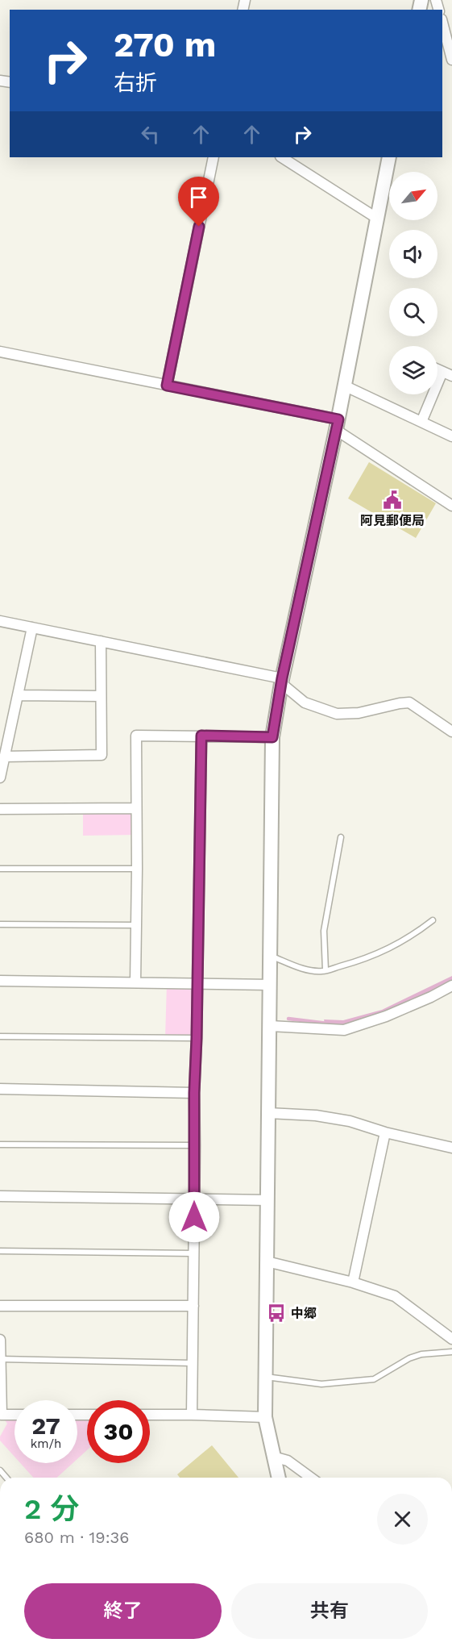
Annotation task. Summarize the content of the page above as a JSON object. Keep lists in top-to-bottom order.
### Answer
{
  "places": {
    "public building": ["阿見郵便局"],
    "bus stop": ["中郷"]
  },
  "north": "top right",
  "page": {
    "turn": ["270 m", "右折"],
    "speed": "27 km/h",
    "limit": "30",
    "heading": ["2 分", "680 m · 19:36"],
    "buttons": ["終了", "共有"]
  }
}
